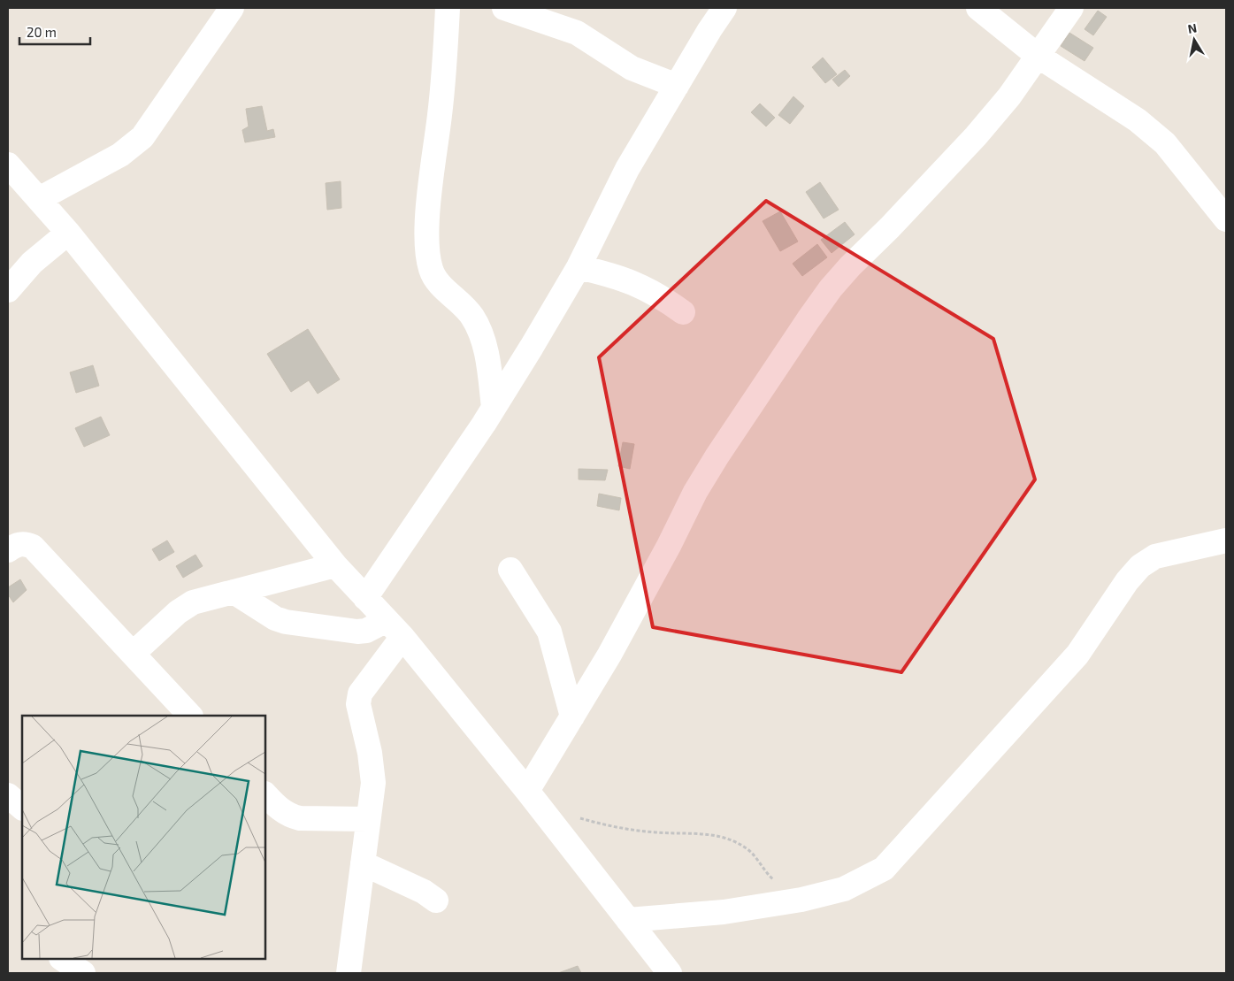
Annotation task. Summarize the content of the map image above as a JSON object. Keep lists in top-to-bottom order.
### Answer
{
  "scale_bar": "20 m",
  "north": "top"
}
